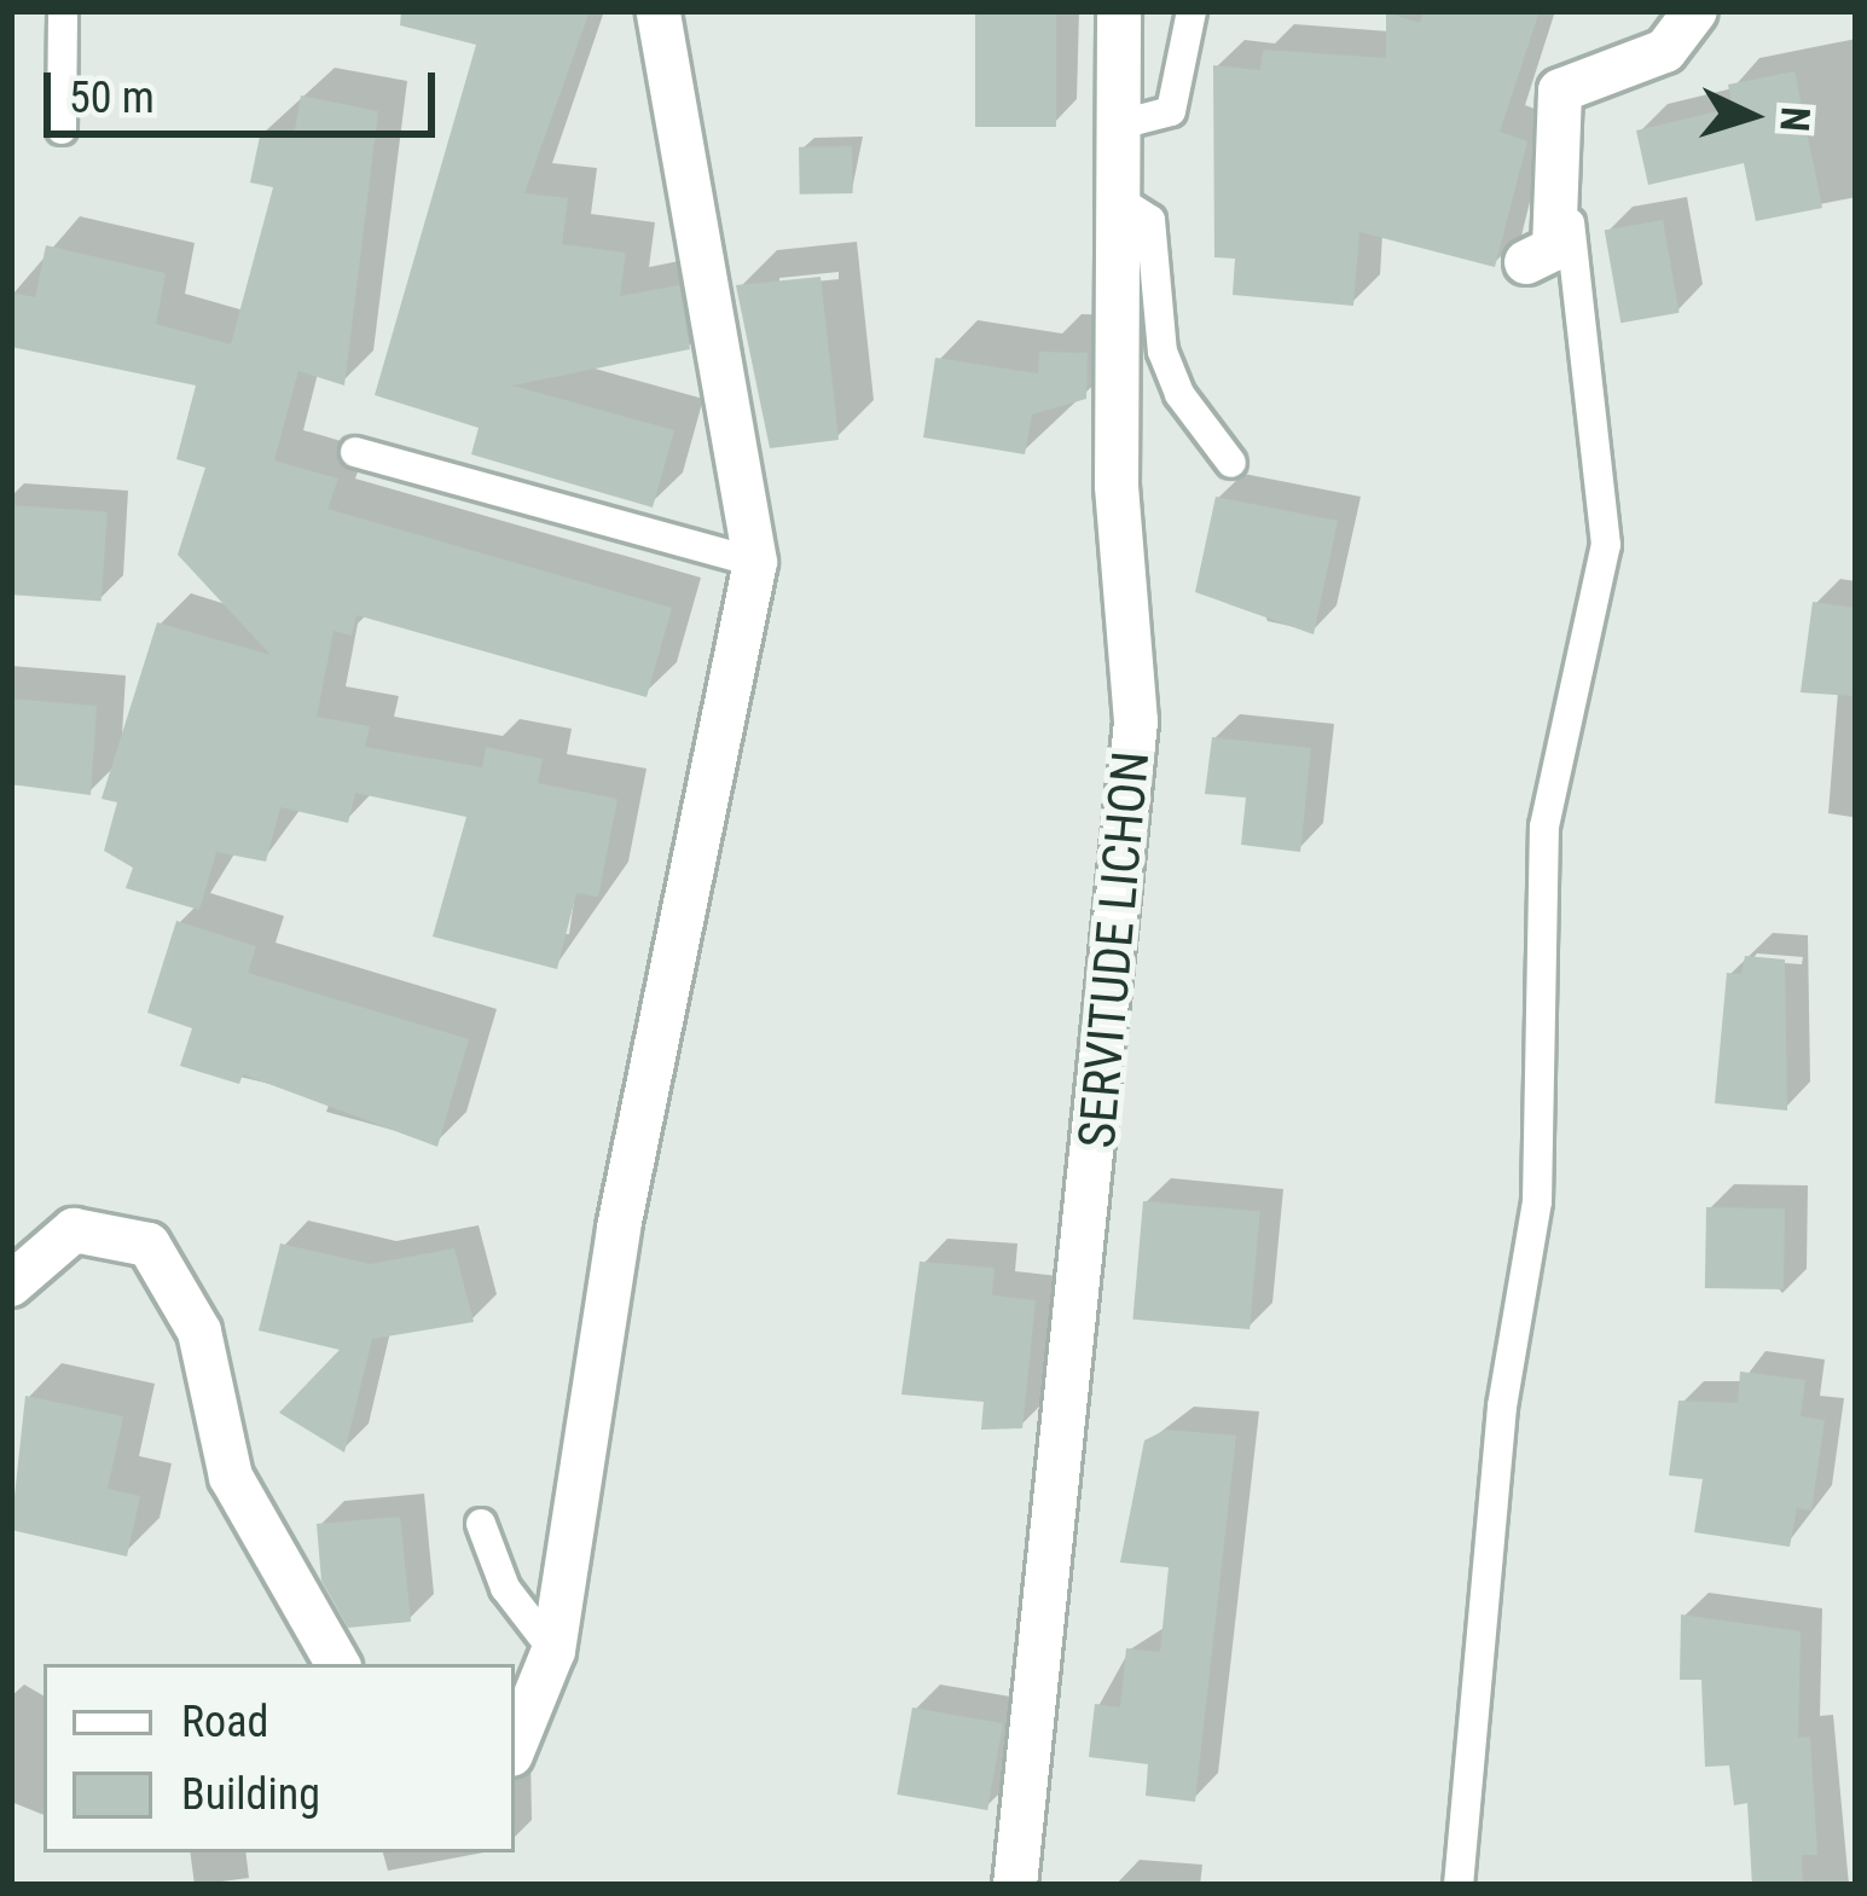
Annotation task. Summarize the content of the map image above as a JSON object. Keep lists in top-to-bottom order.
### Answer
{
  "streets": {
    "street": ["SERVITUDE LICHON"]
  },
  "legend": ["Road", "Building"],
  "scale_bar": "50 m",
  "north": "right"
}
